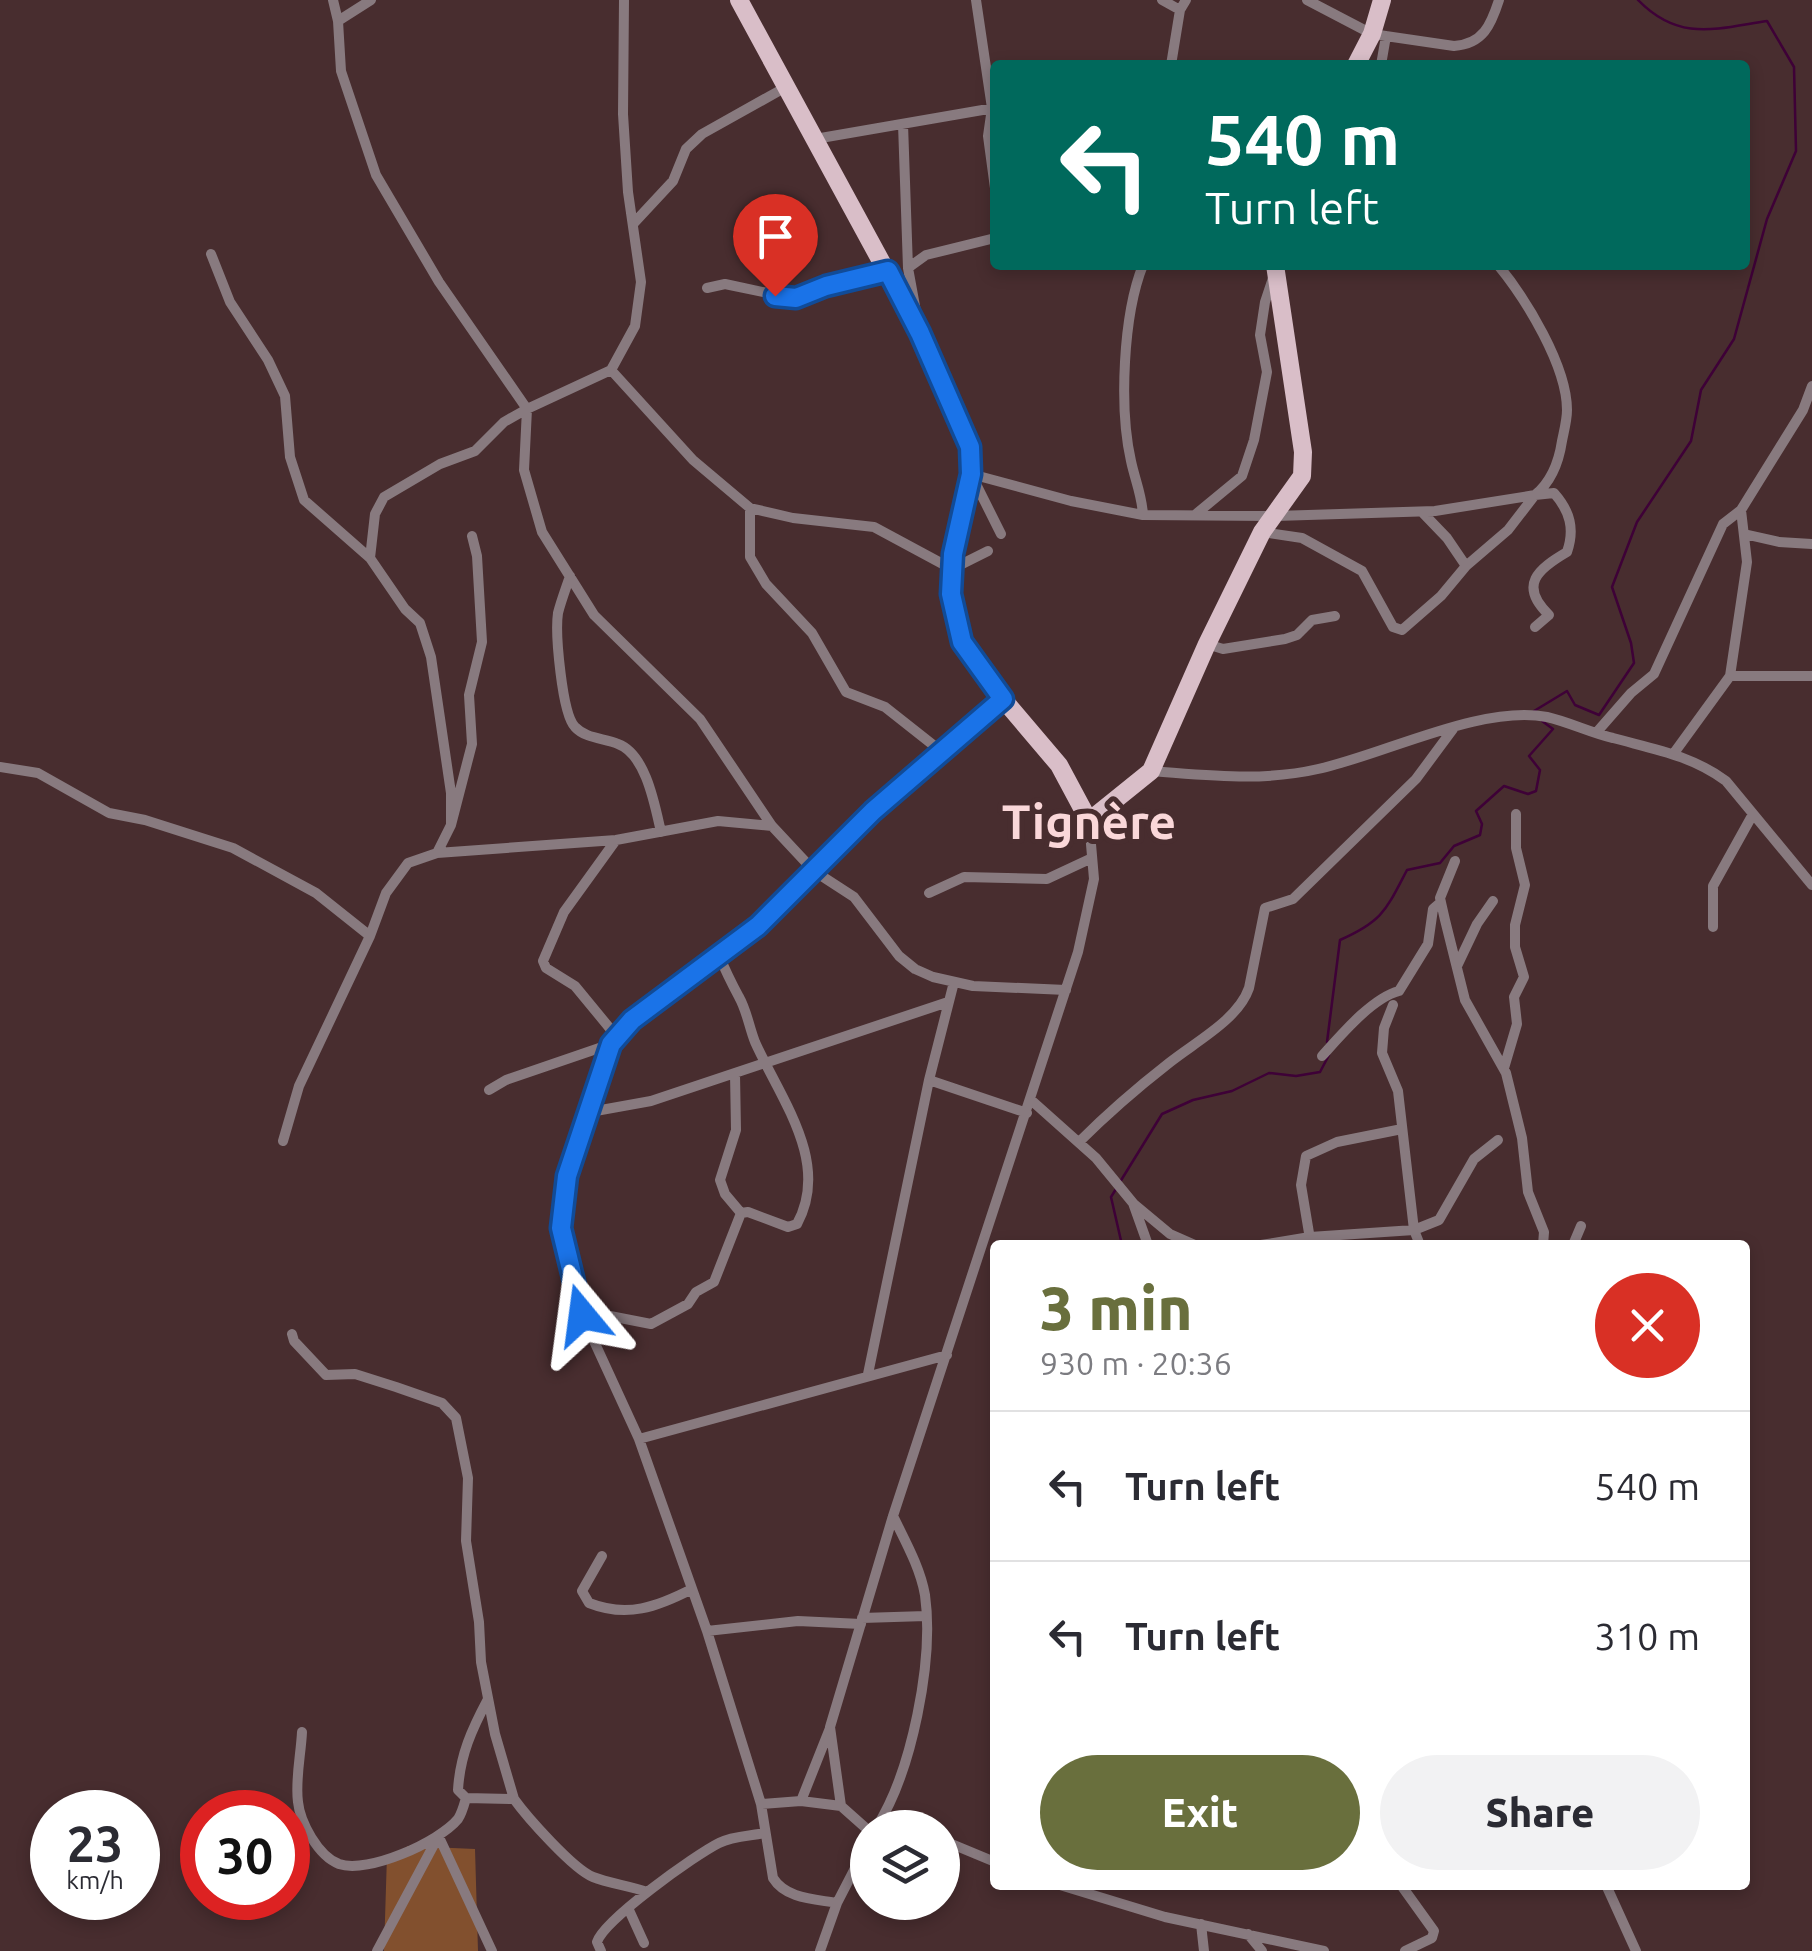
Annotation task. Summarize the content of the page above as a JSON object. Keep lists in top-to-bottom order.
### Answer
{
  "districts": ["Tignère"],
  "page": {
    "turn": ["540 m", "Turn left"],
    "heading": ["3 min", "930 m · 20:36"],
    "list": [
      {
        "name": "Turn left",
        "value": "540 m"
      },
      {
        "name": "Turn left",
        "value": "310 m"
      }
    ],
    "buttons": ["Exit", "Share"],
    "speed": "23 km/h",
    "limit": "30"
  }
}
